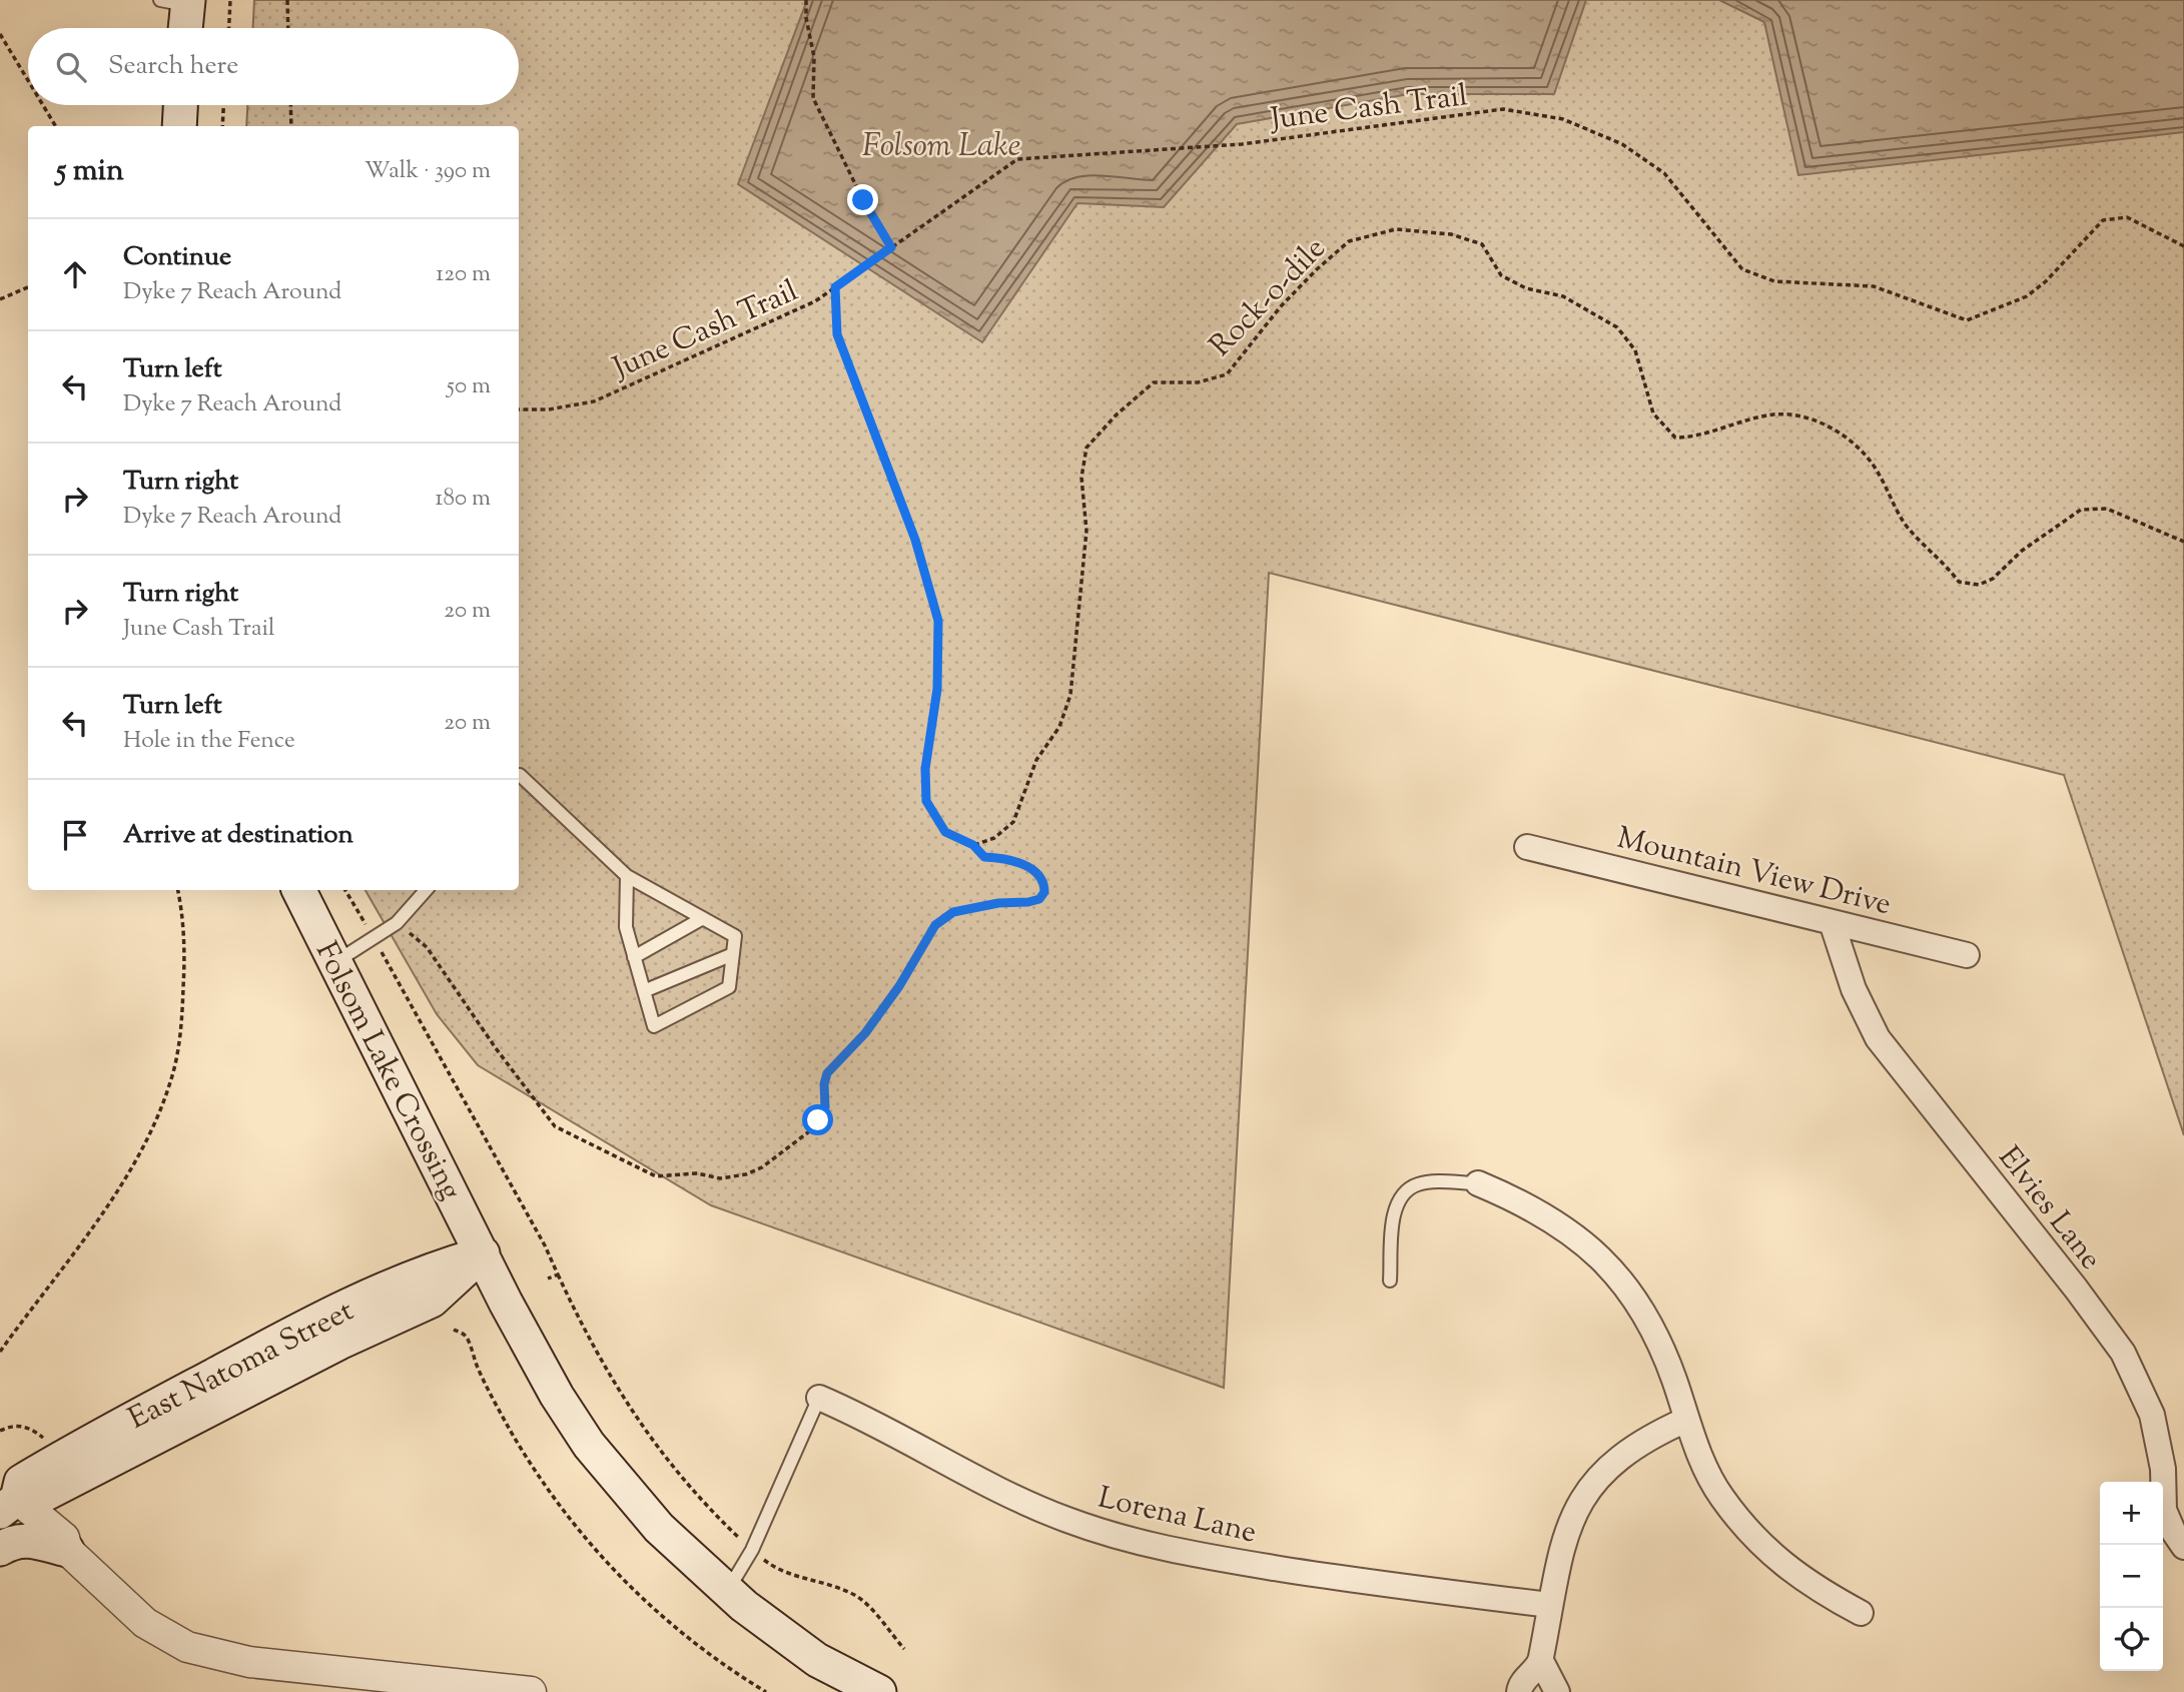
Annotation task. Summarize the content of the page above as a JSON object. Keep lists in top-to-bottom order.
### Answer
{
  "streets": {
    "main road": ["Folsom Lake Crossing", "East Natoma Street"],
    "street": ["Mountain View Drive", "Elvies Lane", "Lorena Lane"],
    "path": ["June Cash Trail", "Rock-o-dile"]
  },
  "crossings": [
    ["Mountain View Drive", "Elvies Lane"],
    ["Folsom Lake Crossing", "East Natoma Street"]
  ],
  "water": ["Folsom Lake"],
  "page": {
    "search": "Search here",
    "heading": ["5 min", "Walk · 390 m"],
    "list": [
      ["Continue", "Dyke 7 Reach Around", "120 m"],
      ["Turn left", "Dyke 7 Reach Around", "50 m"],
      ["Turn right", "Dyke 7 Reach Around", "180 m"],
      ["Turn right", "June Cash Trail", "20 m"],
      ["Turn left", "Hole in the Fence", "20 m"],
      "Arrive at destination"
    ],
    "map_buttons": ["+", "−"]
  }
}
